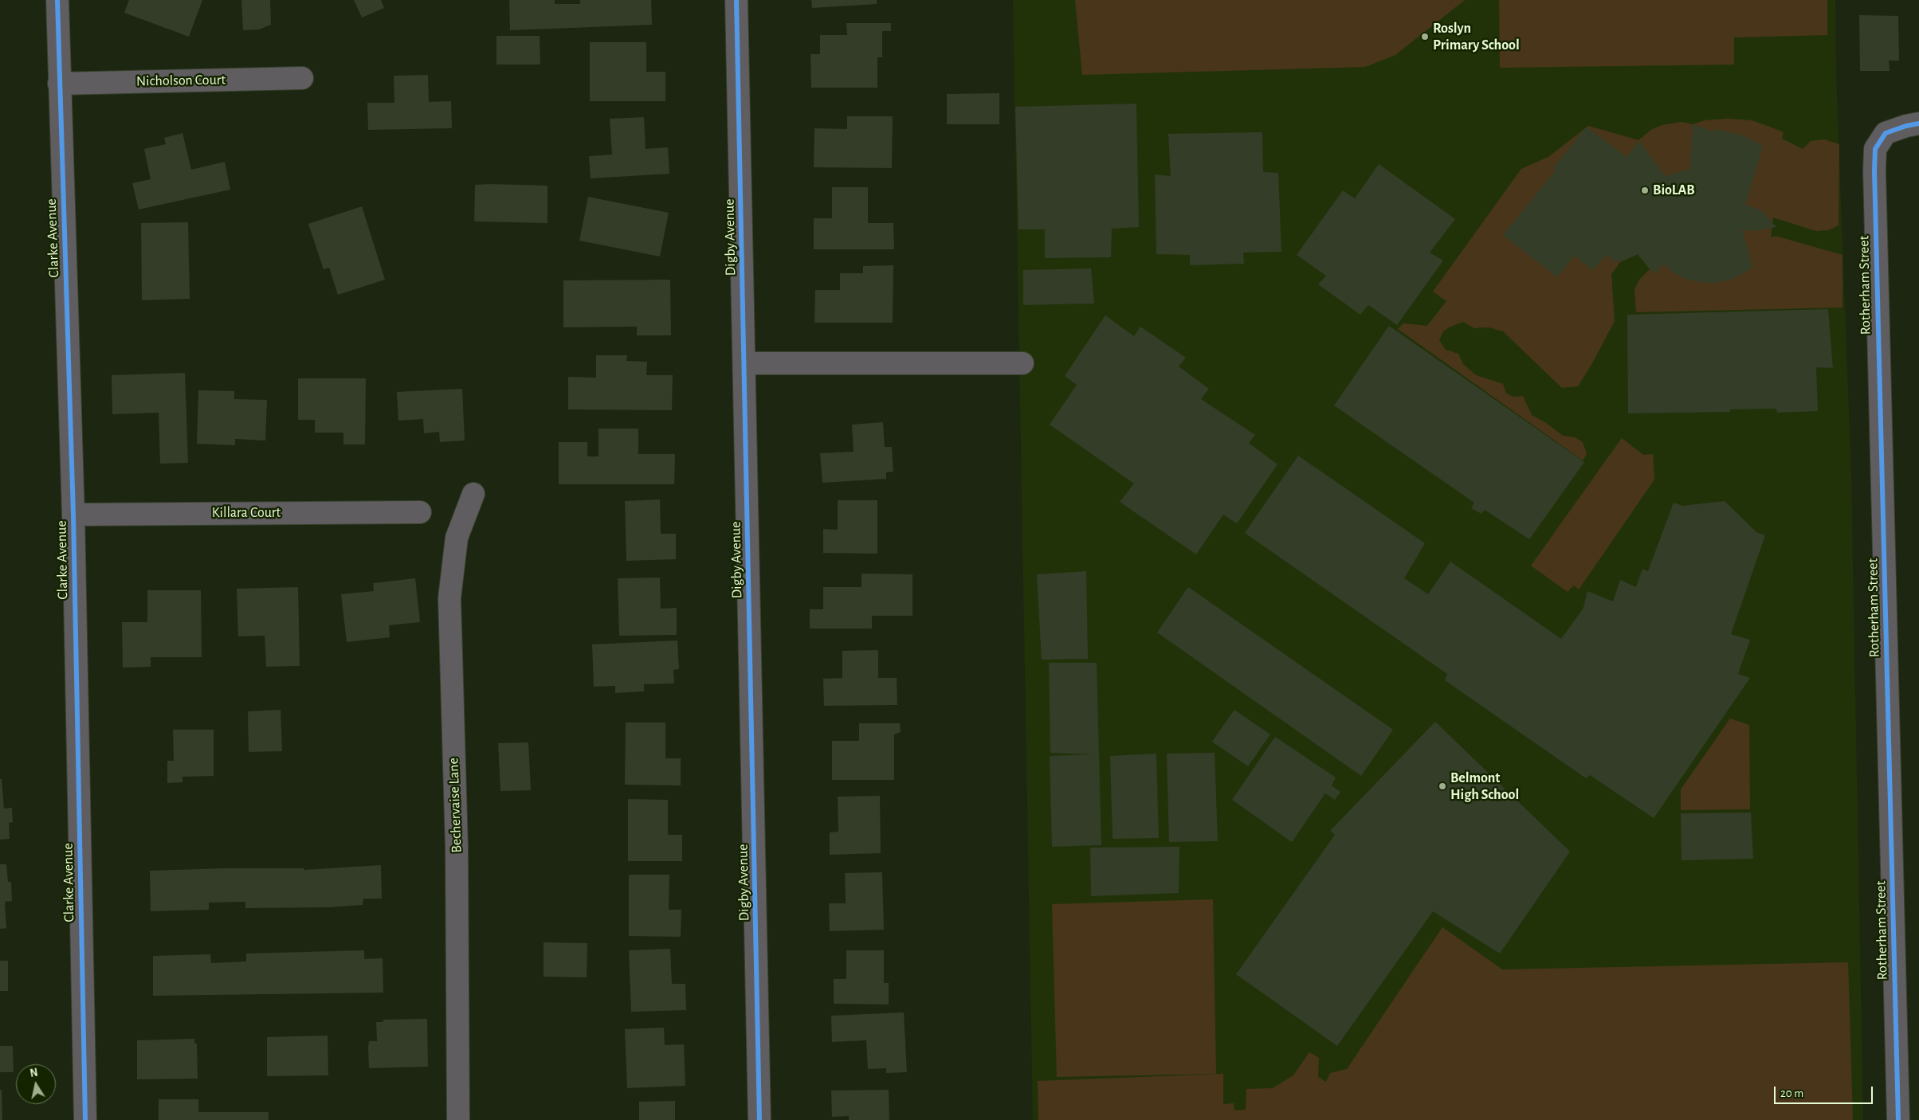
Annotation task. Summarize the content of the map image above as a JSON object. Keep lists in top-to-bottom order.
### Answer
{
  "streets": {
    "street": [
      "Nicholson Court",
      "Digby Avenue",
      "Clarke Avenue",
      "Rotherham Street",
      "Killara Court",
      "Bechervaise Lane"
    ]
  },
  "crossings": [
    ["Nicholson Court", "Clarke Avenue"],
    ["Clarke Avenue", "Killara Court"]
  ],
  "places": ["Roslyn Primary School", "BioLAB", "Belmont High School"],
  "scale_bar": "20 m",
  "north": "top"
}
